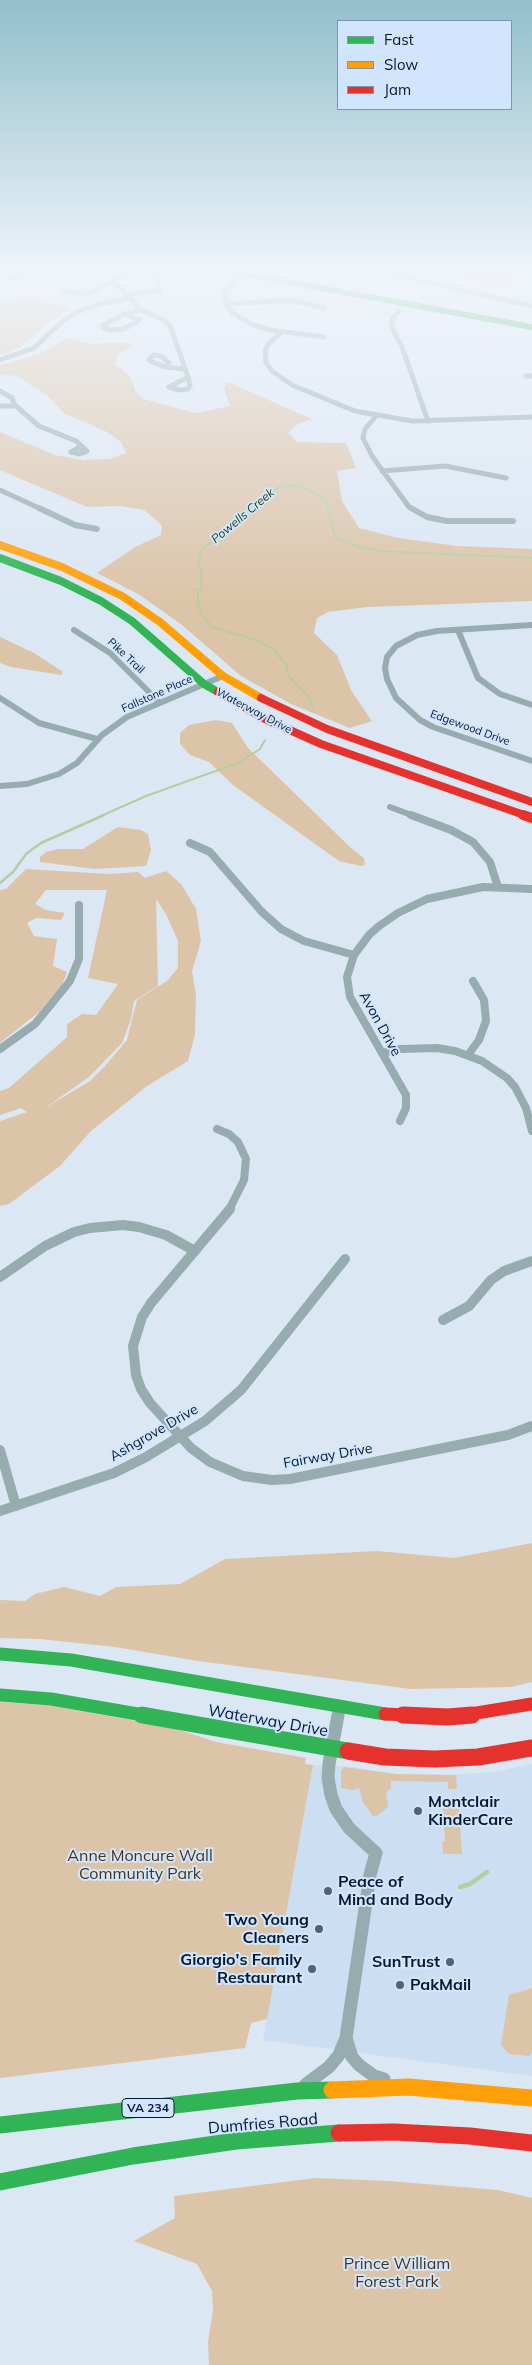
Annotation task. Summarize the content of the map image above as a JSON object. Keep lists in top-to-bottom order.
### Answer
{
  "streets": {
    "main road": ["Waterway Drive", "VA 234", "Dumfries Road"],
    "street": [
      "Pike Trail",
      "Fallstone Place",
      "Edgewood Drive",
      "Avon Drive",
      "Ashgrove Drive",
      "Fairway Drive"
    ]
  },
  "crossings": [
    ["Pike Trail", "Fallstone Place"],
    ["Fallstone Place", "Waterway Drive"],
    ["Ashgrove Drive", "Fairway Drive"]
  ],
  "water": ["Powells Creek"],
  "parks": ["Anne Moncure Wall Community Park", "Prince William Forest Park"],
  "places": [
    "Montclair KinderCare",
    "Peace of Mind and Body",
    "Two Young Cleaners",
    "SunTrust",
    "Giorgio's Family Restaurant",
    "PakMail"
  ],
  "legend": ["Fast", "Slow", "Jam"]
}
